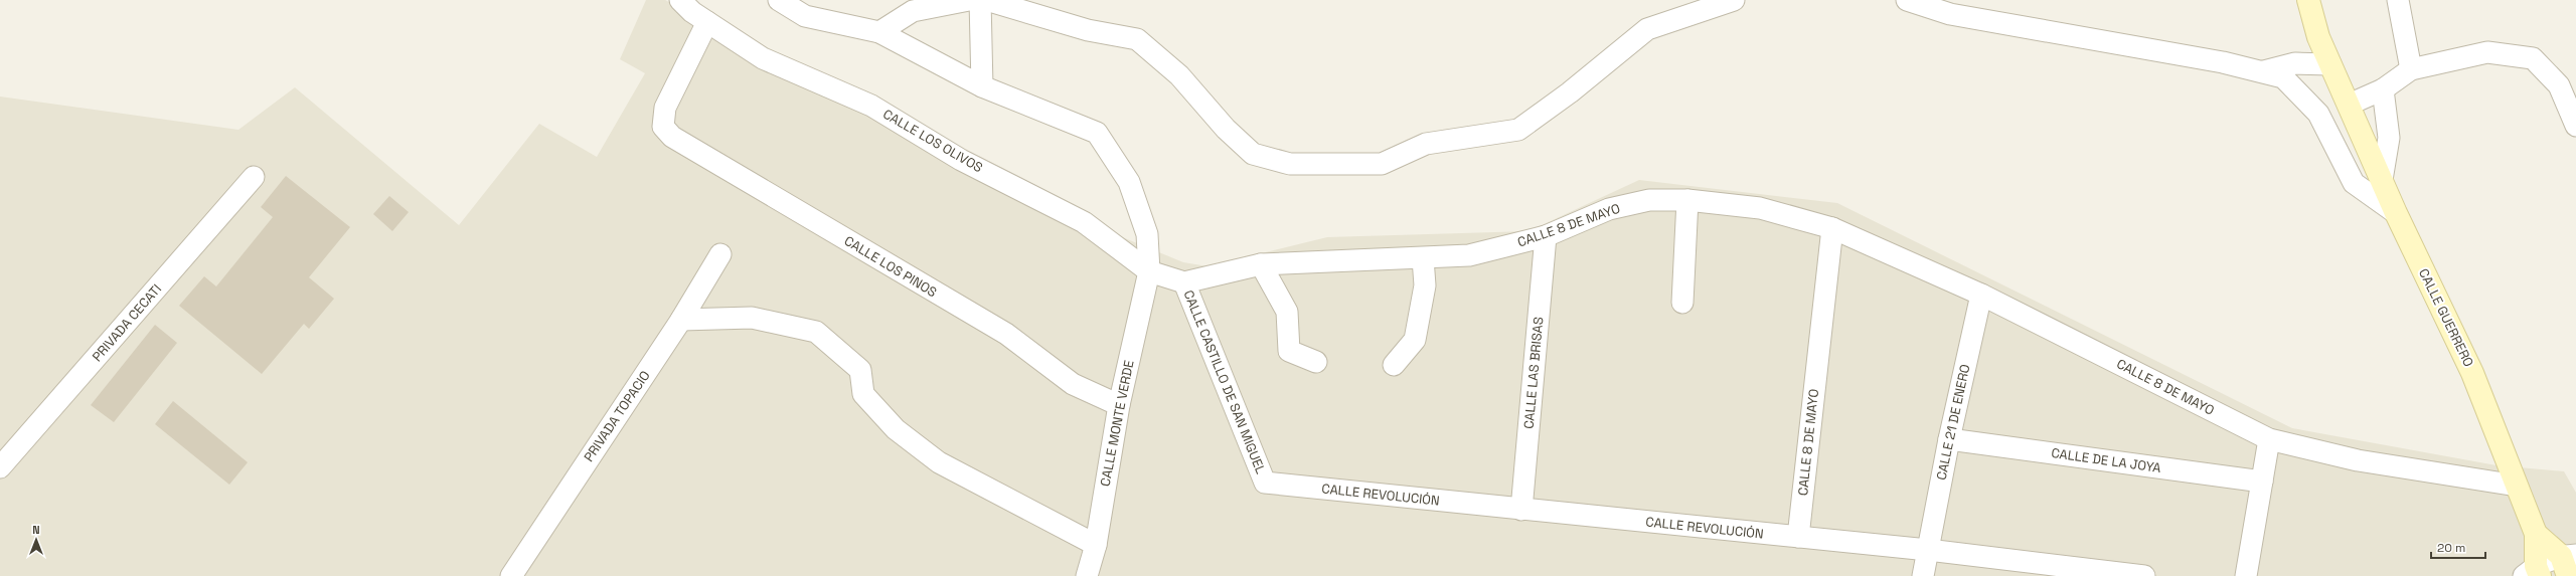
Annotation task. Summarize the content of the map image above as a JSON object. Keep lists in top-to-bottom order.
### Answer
{
  "streets": {
    "street": [
      "CALLE LOS OLIVOS",
      "CALLE 8 DE MAYO",
      "CALLE LOS PINOS",
      "CALLE GUERRERO",
      "PRIVADA CECATI",
      "CALLE LAS BRISAS",
      "CALLE CASTILLO DE SAN MIGUEL",
      "PRIVADA TOPACIO",
      "CALLE 21 DE ENERO",
      "CALLE MONTE VERDE",
      "CALLE DE LA JOYA",
      "CALLE REVOLUCIÓN"
    ]
  },
  "crossings": [
    ["CALLE LOS OLIVOS", "CALLE 8 DE MAYO"],
    ["CALLE LOS OLIVOS", "CALLE LOS PINOS"],
    ["CALLE LOS OLIVOS", "CALLE CASTILLO DE SAN MIGUEL"],
    ["CALLE LOS OLIVOS", "CALLE MONTE VERDE"],
    ["CALLE 8 DE MAYO", "CALLE GUERRERO"],
    ["CALLE 8 DE MAYO", "CALLE LAS BRISAS"],
    ["CALLE 8 DE MAYO", "CALLE CASTILLO DE SAN MIGUEL"],
    ["CALLE 8 DE MAYO", "CALLE 21 DE ENERO"],
    ["CALLE 8 DE MAYO", "CALLE REVOLUCIÓN"],
    ["CALLE LOS PINOS", "CALLE MONTE VERDE"],
    ["CALLE LAS BRISAS", "CALLE REVOLUCIÓN"],
    ["CALLE CASTILLO DE SAN MIGUEL", "CALLE REVOLUCIÓN"],
    ["CALLE 21 DE ENERO", "CALLE DE LA JOYA"],
    ["CALLE 21 DE ENERO", "CALLE REVOLUCIÓN"]
  ],
  "scale_bar": "20 m",
  "north": "top"
}
